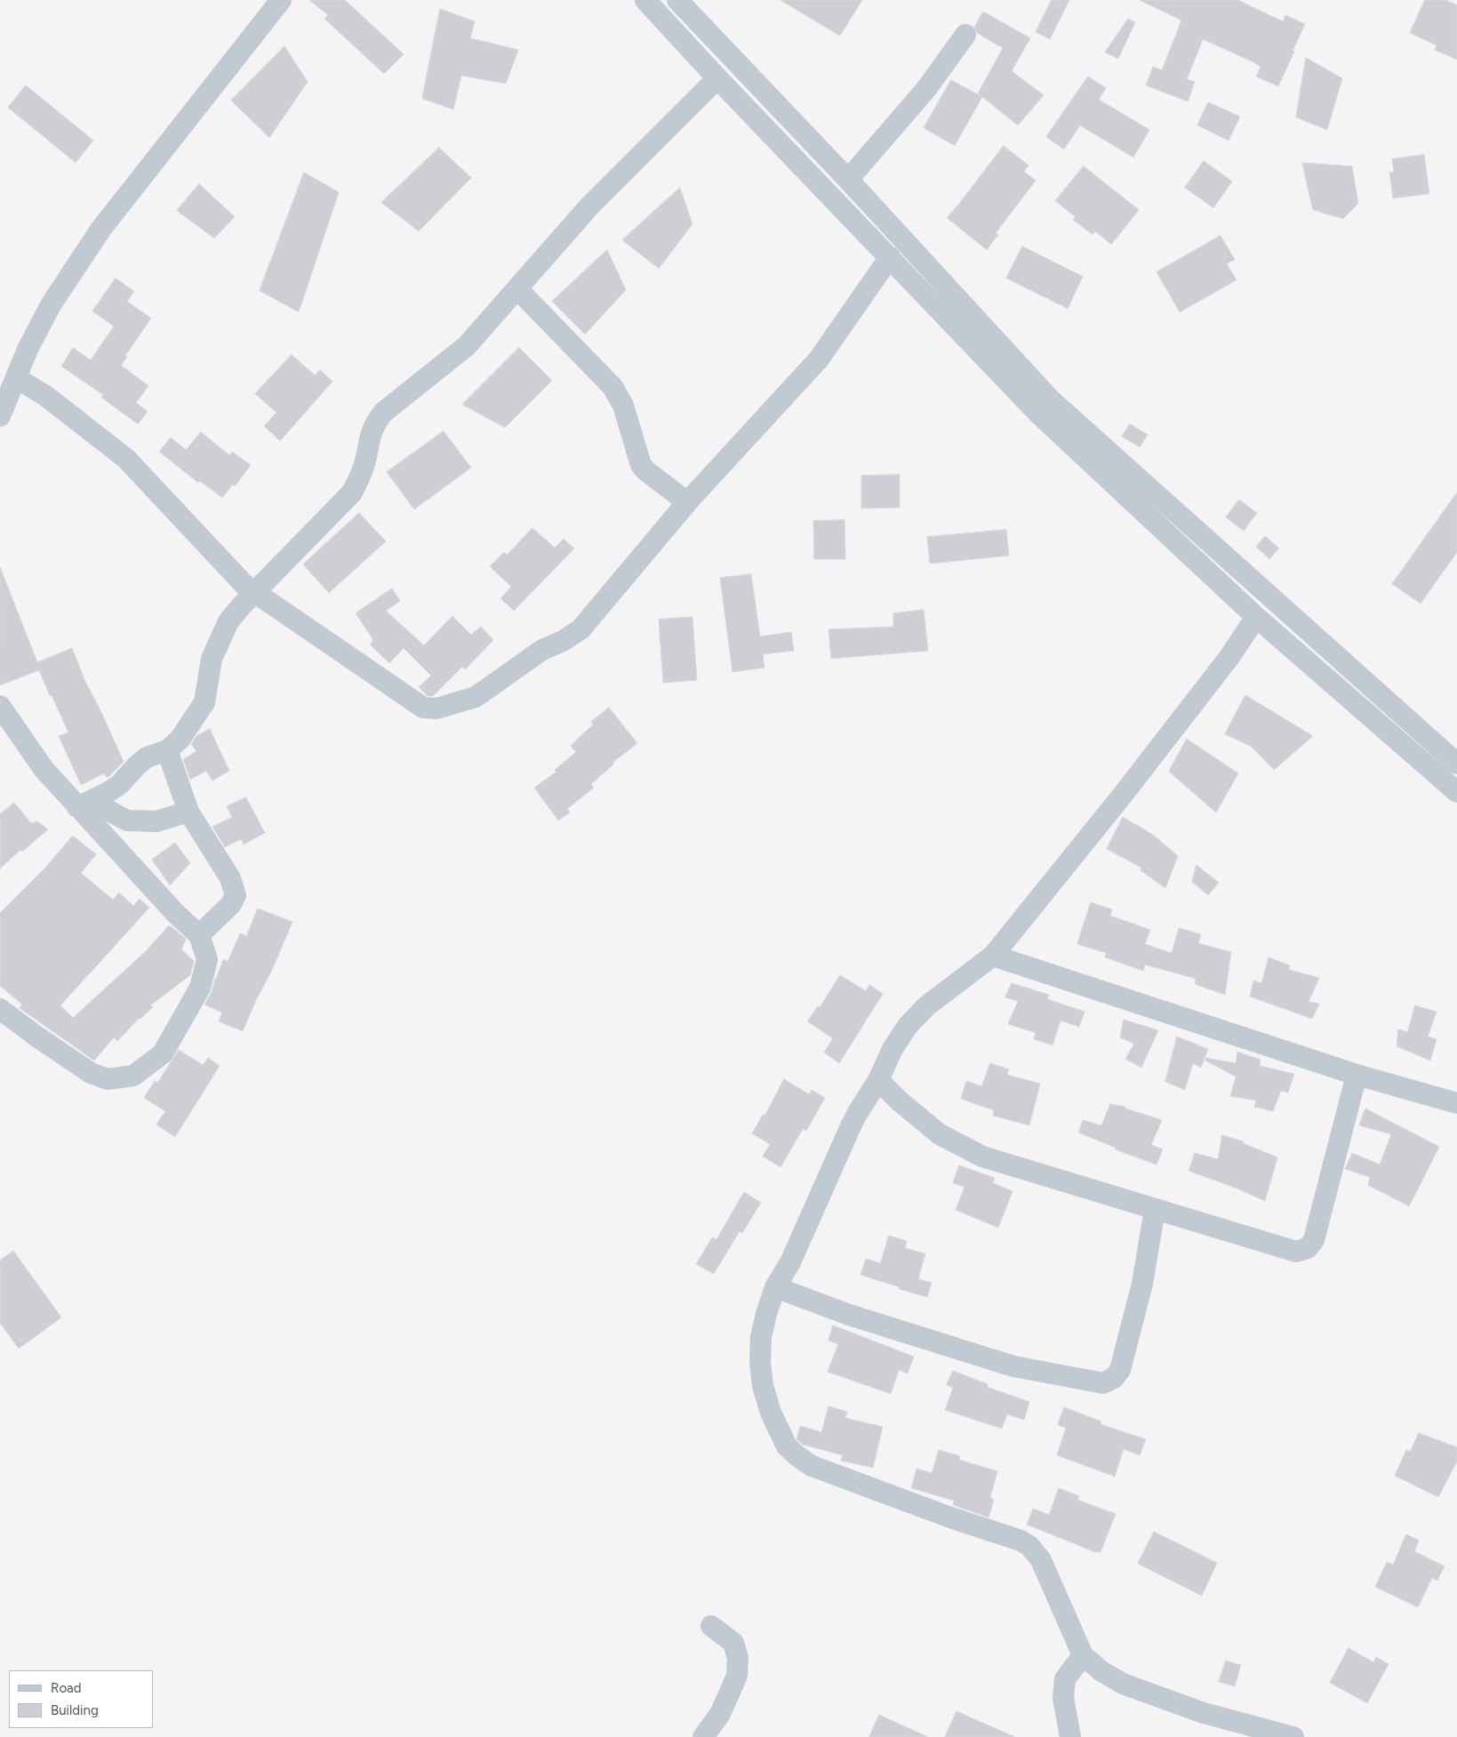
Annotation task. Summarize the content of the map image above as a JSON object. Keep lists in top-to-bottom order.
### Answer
{
  "legend": ["Road", "Building"]
}
